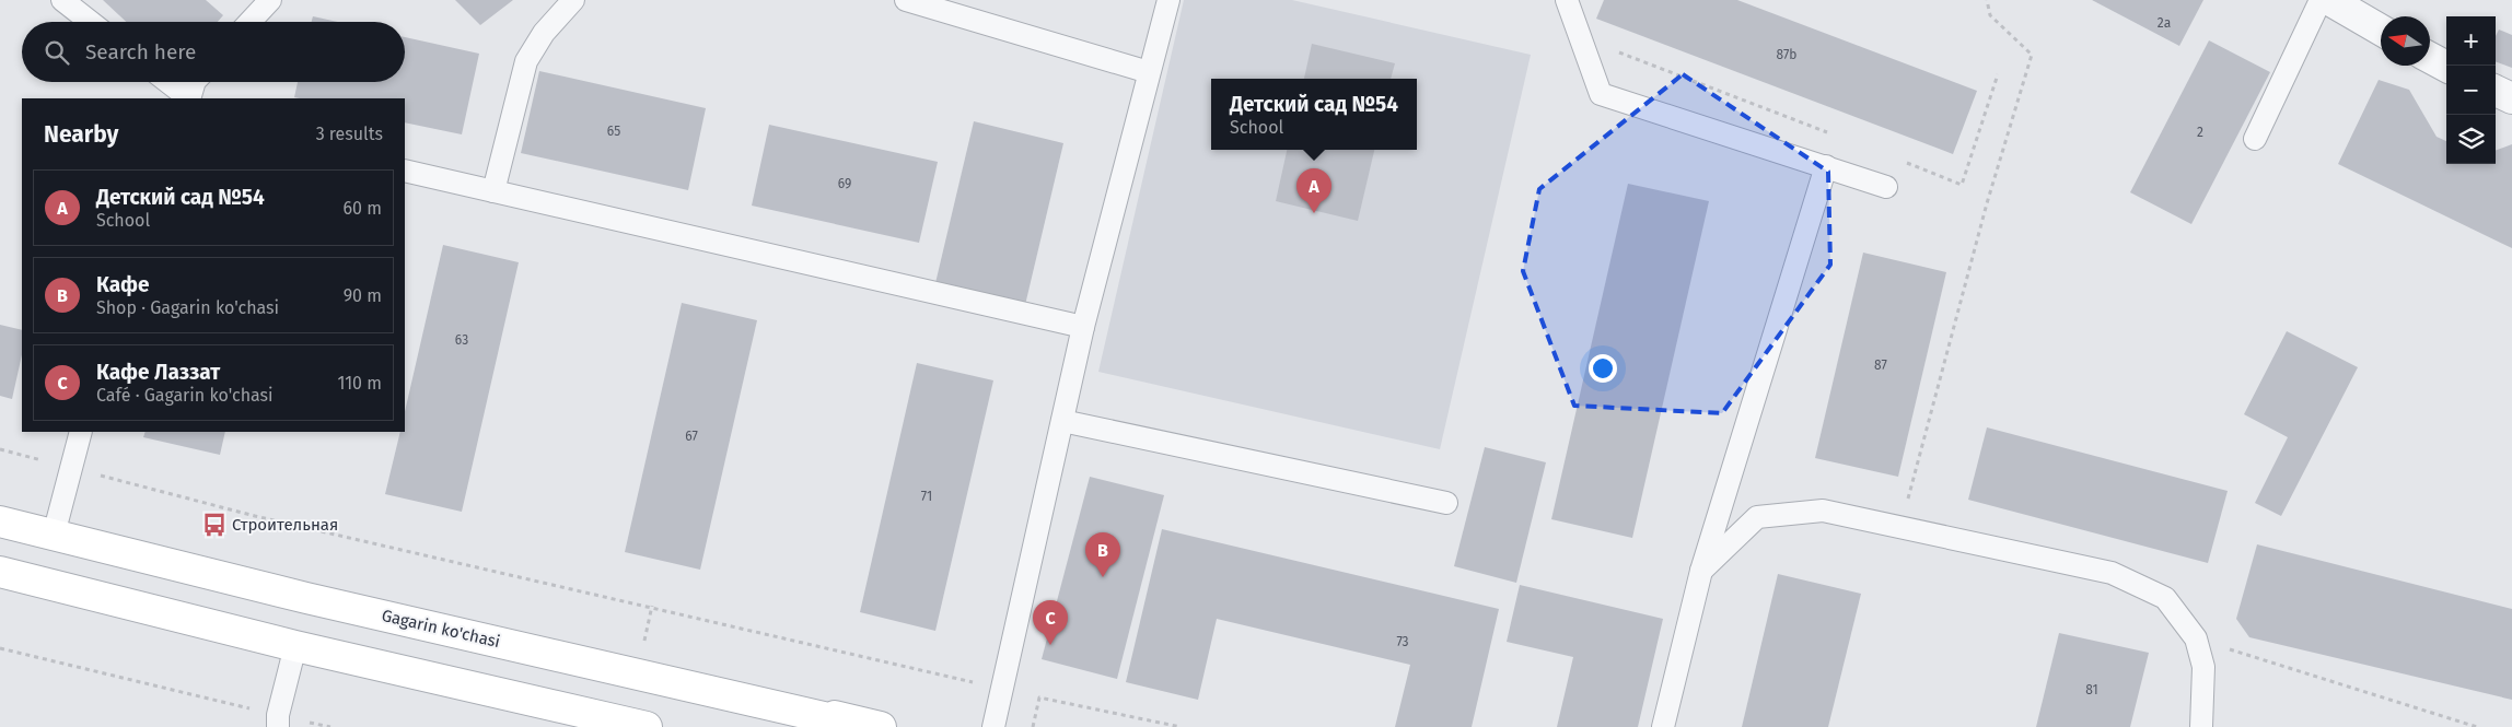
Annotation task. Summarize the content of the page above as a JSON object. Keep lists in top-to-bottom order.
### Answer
{
  "streets": {
    "main road": ["Gagarin ko'chasi"]
  },
  "places": {
    "bus stop": ["Строительная"]
  },
  "house_numbers": [
    "2a",
    "87b",
    "65",
    "2",
    "69",
    "63",
    "87",
    "67",
    "71",
    "73",
    "81"
  ],
  "north": "left",
  "page": {
    "map_buttons": ["+", "−"],
    "search": "Search here",
    "popup": ["Детский сад №54", "School"],
    "heading": ["Nearby", "3 results"],
    "pins": ["A", "B", "C"],
    "list": [
      {
        "mark": "A",
        "name": "Детский сад №54",
        "note": "School",
        "value": "60 m"
      },
      {
        "mark": "B",
        "name": "Кафе",
        "note": "Shop · Gagarin ko'chasi",
        "value": "90 m"
      },
      {
        "mark": "C",
        "name": "Кафе Лаззат",
        "note": "Café · Gagarin ko'chasi",
        "value": "110 m"
      }
    ]
  }
}
